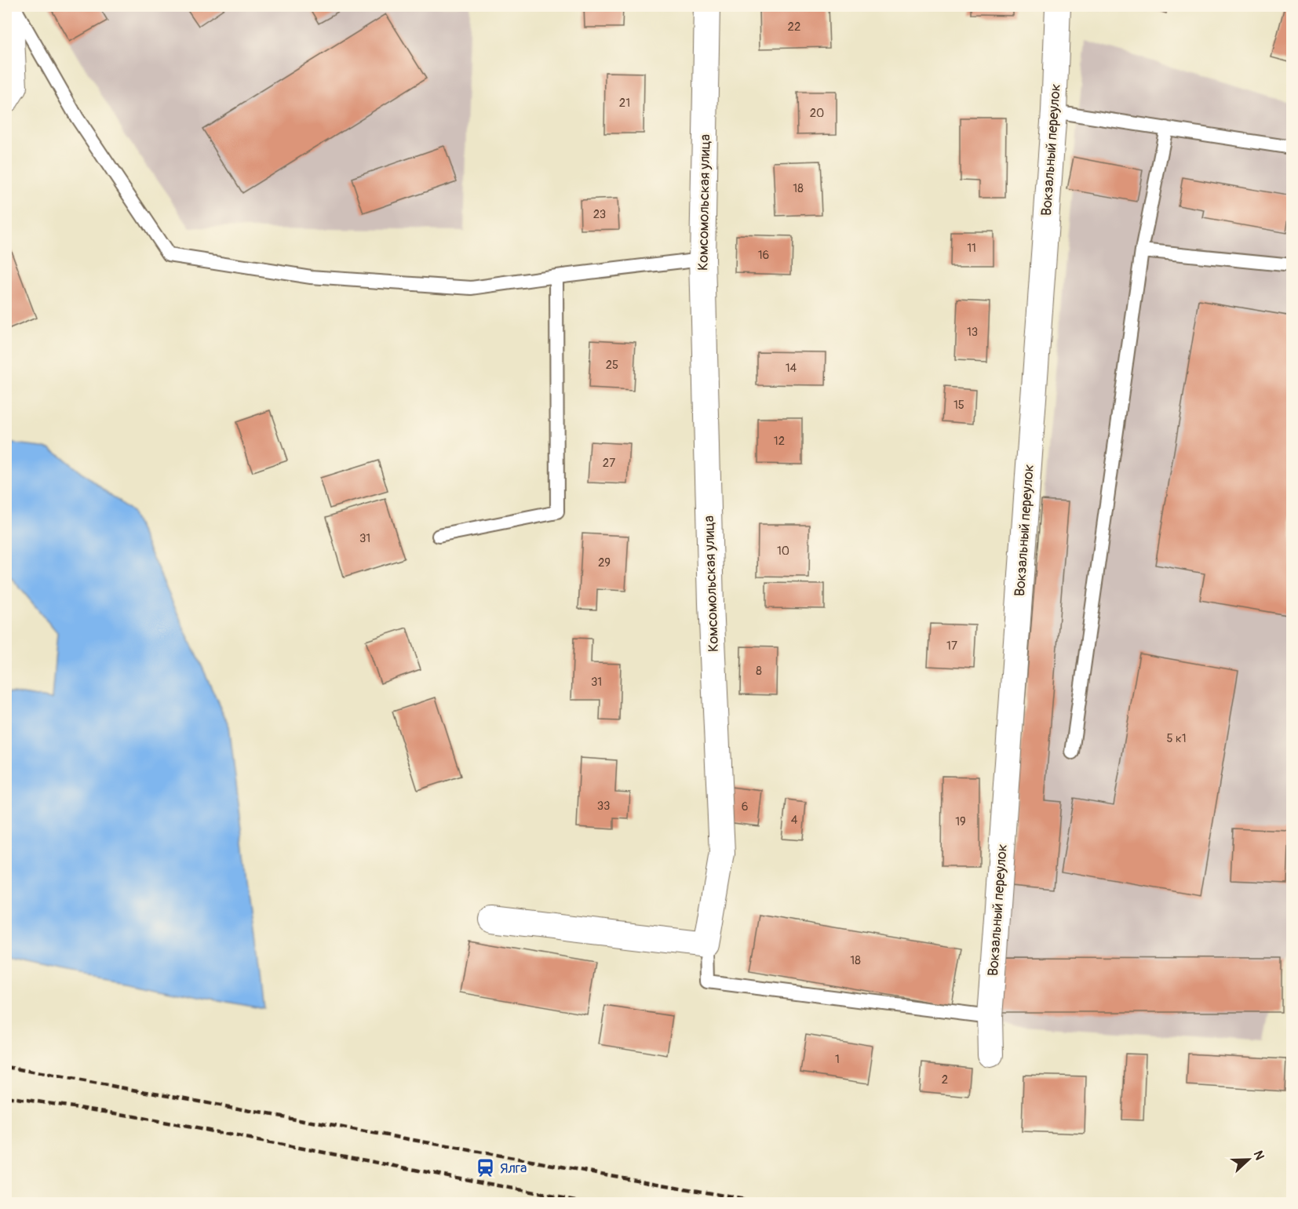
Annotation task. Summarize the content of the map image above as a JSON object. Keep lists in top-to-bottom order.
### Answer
{
  "streets": {
    "street": ["Вокзальный переулок", "Комсомольская улица"]
  },
  "places": {
    "station": ["Ялга"]
  },
  "house_numbers": [
    "22",
    "21",
    "20",
    "18",
    "23",
    "11",
    "16",
    "13",
    "25",
    "14",
    "15",
    "12",
    "27",
    "31",
    "10",
    "29",
    "17",
    "8",
    "31",
    "5 к1",
    "33",
    "6",
    "4",
    "19",
    "18",
    "1",
    "2"
  ],
  "north": "right"
}
